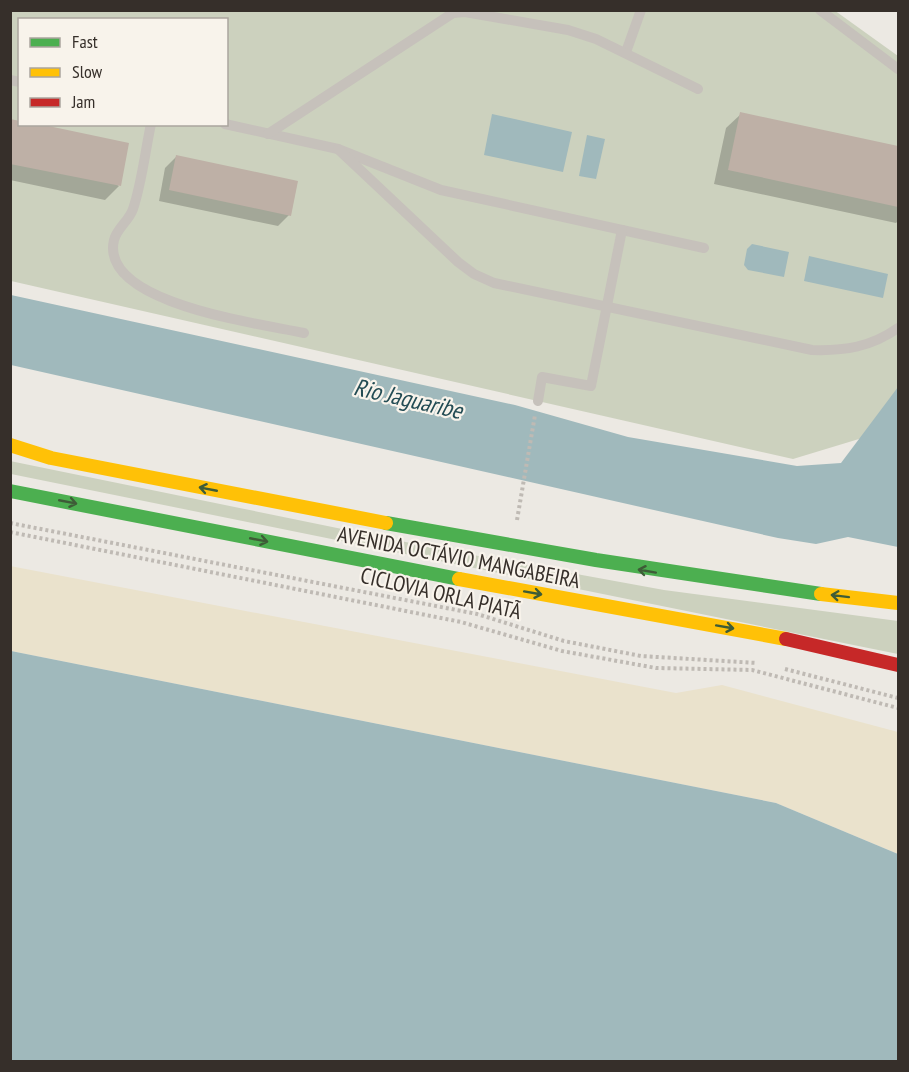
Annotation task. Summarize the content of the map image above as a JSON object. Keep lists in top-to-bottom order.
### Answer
{
  "streets": {
    "main road": ["AVENIDA OCTÁVIO MANGABEIRA"],
    "path": ["CICLOVIA ORLA PIATÃ"]
  },
  "water": ["Rio Jaguaribe"],
  "legend": ["Fast", "Slow", "Jam"]
}
